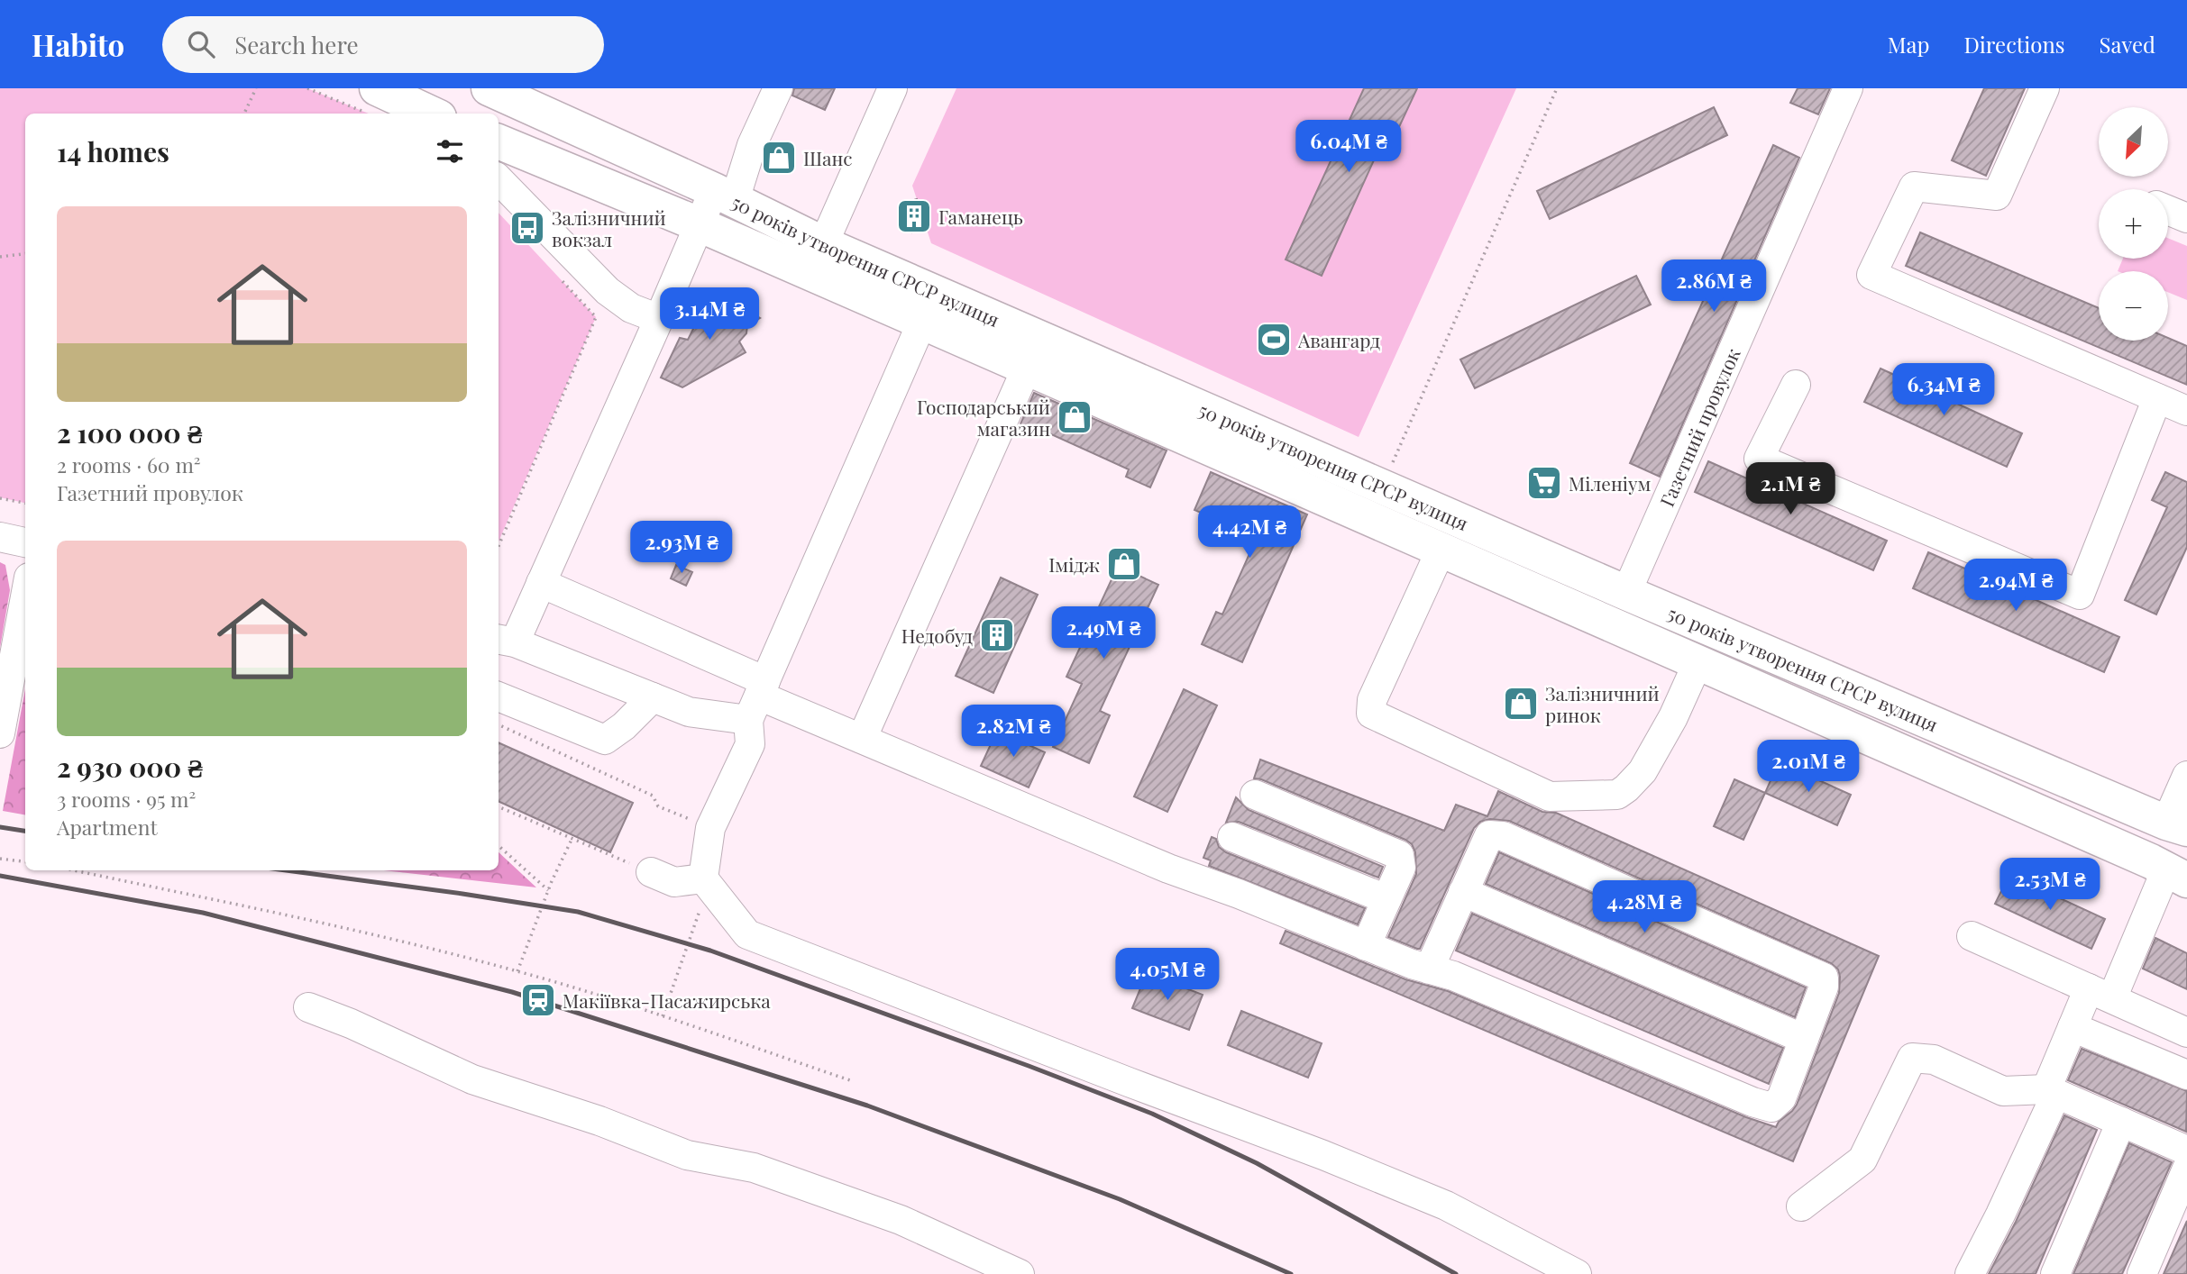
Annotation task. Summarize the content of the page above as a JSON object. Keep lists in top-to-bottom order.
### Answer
{
  "streets": {
    "main road": ["50 років утворення СРСР вулиця"],
    "street": ["Газетний провулок"]
  },
  "crossings": [
    ["50 років утворення СРСР вулиця", "Газетний провулок"]
  ],
  "places": {
    "shop": [
      "Шанс",
      "Господарський магазин",
      "Імідж",
      "Залізничний ринок"
    ],
    "building": ["Гаманець", "Недобуд"],
    "bus stop": ["Залізничний вокзал"],
    "sports": ["Авангард"],
    "supermarket": ["Міленіум"],
    "station": ["Макіївка-Пасажирська"]
  },
  "north": "bottom left",
  "page": {
    "header": "Habito",
    "search": "Search here",
    "nav": ["Map", "Directions", "Saved"],
    "map_buttons": ["+", "−"],
    "heading": "14 homes",
    "price": [
      "6.04M ₴",
      "2.86M ₴",
      "3.14M ₴",
      "6.34M ₴",
      "2.1M ₴",
      "4.42M ₴",
      "2.93M ₴",
      "2.94M ₴",
      "2.49M ₴",
      "2.82M ₴",
      "2.01M ₴",
      "2.53M ₴",
      "4.28M ₴",
      "4.05M ₴"
    ],
    "list": [
      {
        "name": "2 100 000 ₴",
        "note": "2 rooms · 60 m² · Газетний провулок"
      },
      {
        "name": "2 930 000 ₴",
        "note": "3 rooms · 95 m² · Apartment"
      }
    ]
  }
}
